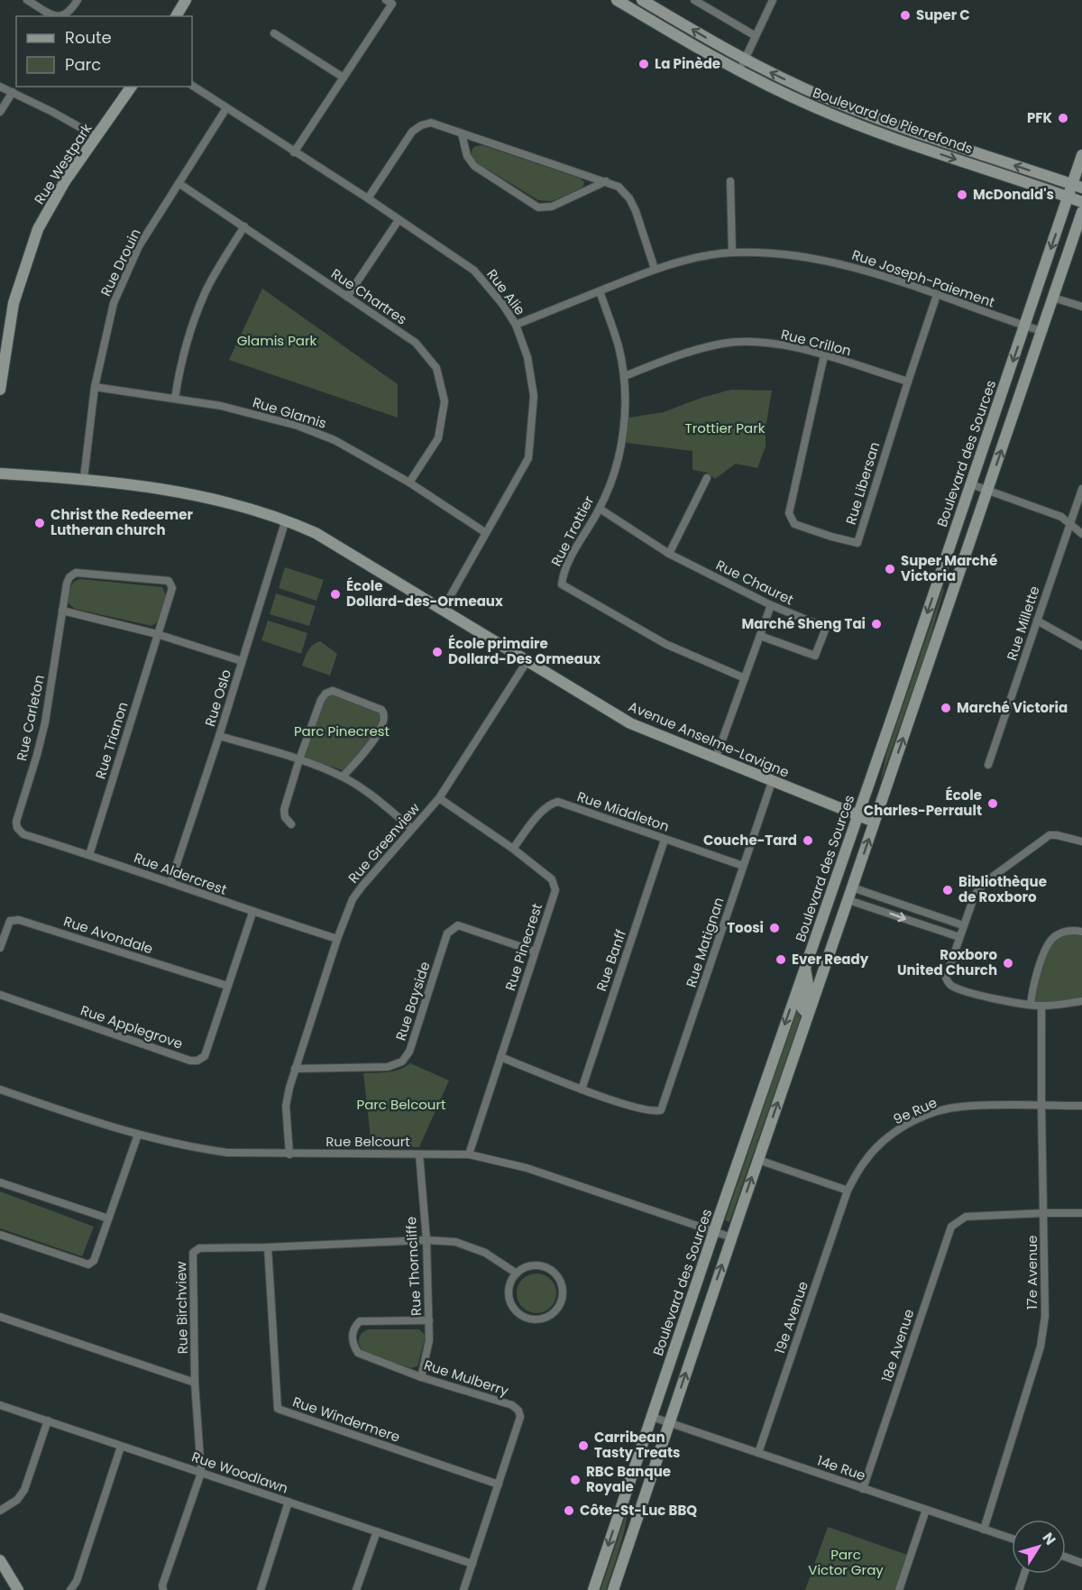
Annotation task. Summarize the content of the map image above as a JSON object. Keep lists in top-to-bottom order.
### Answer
{
  "streets": {
    "main road": [
      "Boulevard de Pierrefonds",
      "Rue Westpark",
      "Boulevard des Sources",
      "Avenue Anselme-Lavigne"
    ],
    "street": [
      "Rue Drouin",
      "Rue Joseph-Paiement",
      "Rue Alie",
      "Rue Chartres",
      "Rue Crillon",
      "Rue Glamis",
      "Rue Libersan",
      "Rue Trottier",
      "Rue Chauret",
      "Rue Millette",
      "Rue Oslo",
      "Rue Carleton",
      "Rue Trianon",
      "Rue Middleton",
      "Rue Greenview",
      "Rue Aldercrest",
      "Rue Avondale",
      "Rue Matignan",
      "Rue Pinecrest",
      "Rue Banff",
      "Rue Bayside",
      "Rue Applegrove",
      "9e Rue",
      "Rue Belcourt",
      "Rue Thorncliffe",
      "17e Avenue",
      "Rue Birchview",
      "19e Avenue",
      "18e Avenue",
      "Rue Mulberry",
      "Rue Windermere",
      "14e Rue",
      "Rue Woodlawn"
    ]
  },
  "crossings": [
    ["Boulevard de Pierrefonds", "Boulevard des Sources"],
    ["Rue Drouin", "Rue Alie"],
    ["Rue Drouin", "Rue Chartres"],
    ["Rue Drouin", "Rue Glamis"],
    ["Rue Drouin", "Avenue Anselme-Lavigne"],
    ["Rue Joseph-Paiement", "Rue Alie"],
    ["Rue Joseph-Paiement", "Boulevard des Sources"],
    ["Rue Joseph-Paiement", "Rue Libersan"],
    ["Rue Joseph-Paiement", "Rue Trottier"],
    ["Rue Alie", "Rue Glamis"],
    ["Rue Alie", "Avenue Anselme-Lavigne"],
    ["Rue Chartres", "Rue Glamis"],
    ["Rue Crillon", "Rue Libersan"],
    ["Rue Crillon", "Rue Trottier"],
    ["Boulevard des Sources", "Avenue Anselme-Lavigne"],
    ["Boulevard des Sources", "Rue Belcourt"],
    ["Boulevard des Sources", "14e Rue"],
    ["Rue Trottier", "Rue Chauret"],
    ["Rue Oslo", "Avenue Anselme-Lavigne"],
    ["Rue Oslo", "Rue Aldercrest"],
    ["Rue Carleton", "Rue Trianon"],
    ["Rue Carleton", "Rue Aldercrest"],
    ["Avenue Anselme-Lavigne", "Rue Greenview"],
    ["Avenue Anselme-Lavigne", "Rue Matignan"],
    ["Rue Trianon", "Rue Aldercrest"],
    ["Rue Middleton", "Rue Matignan"],
    ["Rue Middleton", "Rue Pinecrest"],
    ["Rue Middleton", "Rue Banff"],
    ["Rue Greenview", "Rue Aldercrest"],
    ["Rue Greenview", "Rue Pinecrest"],
    ["Rue Greenview", "Rue Bayside"],
    ["Rue Greenview", "Rue Belcourt"],
    ["Rue Aldercrest", "Rue Applegrove"],
    ["Rue Avondale", "Rue Applegrove"],
    ["Rue Matignan", "Rue Banff"],
    ["Rue Pinecrest", "Rue Bayside"],
    ["Rue Pinecrest", "Rue Belcourt"],
    ["9e Rue", "17e Avenue"],
    ["9e Rue", "19e Avenue"],
    ["Rue Belcourt", "Rue Thorncliffe"],
    ["Rue Thorncliffe", "Rue Birchview"],
    ["Rue Thorncliffe", "Rue Mulberry"],
    ["17e Avenue", "18e Avenue"],
    ["17e Avenue", "14e Rue"],
    ["Rue Birchview", "Rue Windermere"],
    ["Rue Birchview", "Rue Woodlawn"],
    ["19e Avenue", "14e Rue"],
    ["18e Avenue", "14e Rue"],
    ["Rue Mulberry", "Rue Windermere"],
    ["Rue Mulberry", "Rue Woodlawn"]
  ],
  "parks": [
    "Glamis Park",
    "Trottier Park",
    "Parc Pinecrest",
    "Parc Belcourt",
    "Parc Victor Gray"
  ],
  "places": [
    "Super C",
    "La Pinède",
    "PFK",
    "McDonald's",
    "Christ the Redeemer Lutheran church",
    "Super Marché Victoria",
    "École Dollard-des-Ormeaux",
    "Marché Sheng Tai",
    "École primaire Dollard-Des Ormeaux",
    "Marché Victoria",
    "École Charles-Perrault",
    "Couche-Tard",
    "Bibliothèque de Roxboro",
    "Toosi",
    "Ever Ready",
    "Roxboro United Church",
    "Carribean Tasty Treats",
    "RBC Banque Royale",
    "Côte-St-Luc BBQ"
  ],
  "legend": ["Route", "Parc"],
  "north": "top right"
}
